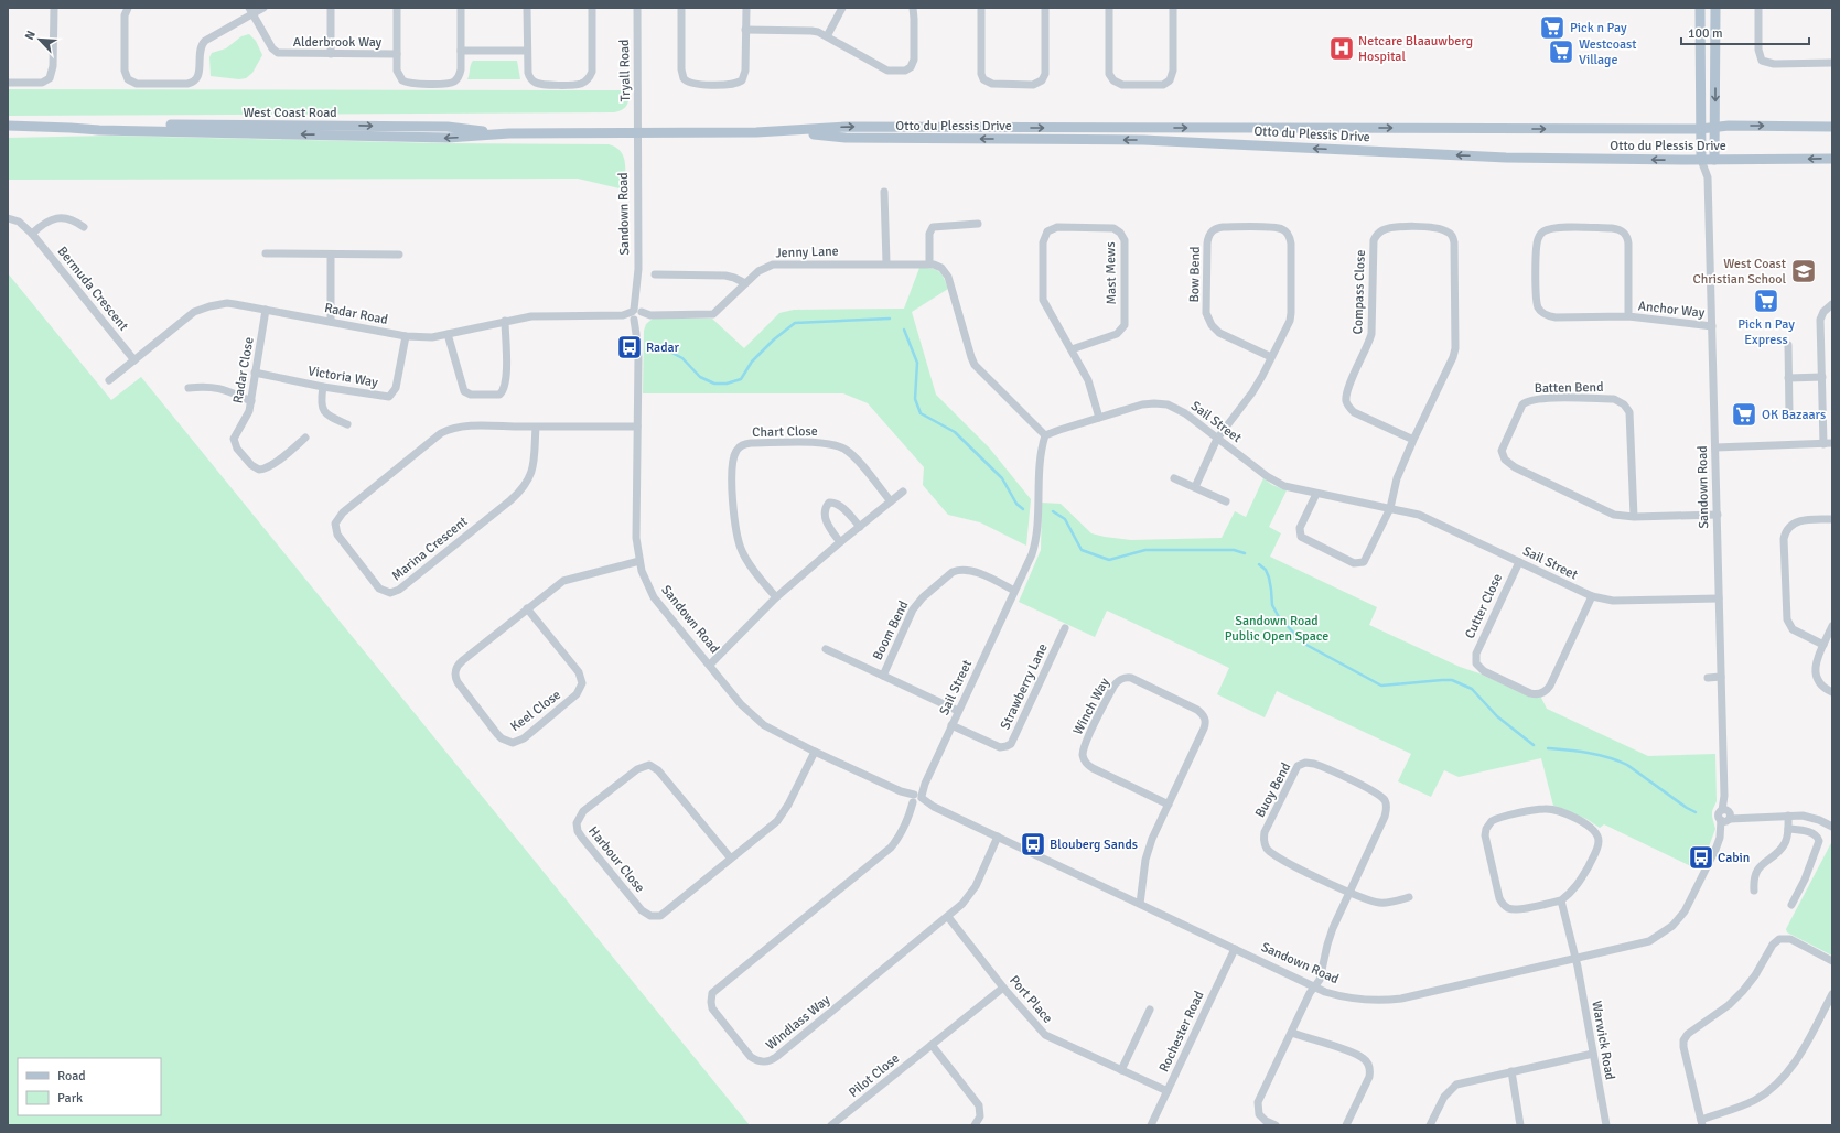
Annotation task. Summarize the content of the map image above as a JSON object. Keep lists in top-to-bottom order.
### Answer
{
  "streets": {
    "main road": ["West Coast Road", "Otto du Plessis Drive", "Sandown Road"],
    "street": [
      "Alderbrook Way",
      "Tryall Road",
      "Jenny Lane",
      "Mast Mews",
      "Bow Bend",
      "Bermuda Crescent",
      "Compass Close",
      "Anchor Way",
      "Radar Road",
      "Radar Close",
      "Victoria Way",
      "Batten Bend",
      "Sail Street",
      "Chart Close",
      "Marina Crescent",
      "Cutter Close",
      "Boom Bend",
      "Strawberry Lane",
      "Winch Way",
      "Keel Close",
      "Buoy Bend",
      "Harbour Close",
      "Port Place",
      "Windlass Way",
      "Rochester Road",
      "Warwick Road",
      "Pilot Close"
    ]
  },
  "crossings": [
    ["Tryall Road", "West Coast Road"],
    ["Tryall Road", "Otto du Plessis Drive"],
    ["Tryall Road", "Sandown Road"],
    ["West Coast Road", "Otto du Plessis Drive"],
    ["West Coast Road", "Sandown Road"],
    ["Otto du Plessis Drive", "Sandown Road"],
    ["Sandown Road", "Jenny Lane"],
    ["Sandown Road", "Anchor Way"],
    ["Sandown Road", "Radar Road"],
    ["Sandown Road", "Batten Bend"],
    ["Sandown Road", "Sail Street"],
    ["Sandown Road", "Marina Crescent"],
    ["Sandown Road", "Winch Way"],
    ["Sandown Road", "Keel Close"],
    ["Sandown Road", "Buoy Bend"],
    ["Sandown Road", "Harbour Close"],
    ["Sandown Road", "Windlass Way"],
    ["Sandown Road", "Rochester Road"],
    ["Sandown Road", "Warwick Road"],
    ["Jenny Lane", "Radar Road"],
    ["Mast Mews", "Sail Street"],
    ["Bow Bend", "Sail Street"],
    ["Bermuda Crescent", "Radar Road"],
    ["Compass Close", "Sail Street"],
    ["Radar Road", "Radar Close"],
    ["Radar Road", "Victoria Way"],
    ["Radar Close", "Victoria Way"],
    ["Sail Street", "Cutter Close"],
    ["Sail Street", "Boom Bend"],
    ["Sail Street", "Strawberry Lane"],
    ["Sail Street", "Windlass Way"],
    ["Port Place", "Windlass Way"],
    ["Port Place", "Rochester Road"],
    ["Port Place", "Pilot Close"]
  ],
  "parks": ["Sandown Road Public Open Space"],
  "places": {
    "supermarket": [
      "Pick n Pay",
      "Westcoast Village",
      "Pick n Pay Express",
      "OK Bazaars"
    ],
    "hospital": ["Netcare Blaauwberg Hospital"],
    "school or university": ["West Coast Christian School"],
    "bus stop": ["Radar", "Blouberg Sands", "Cabin"]
  },
  "legend": ["Road", "Park"],
  "scale_bar": "100 m",
  "north": "top left"
}
